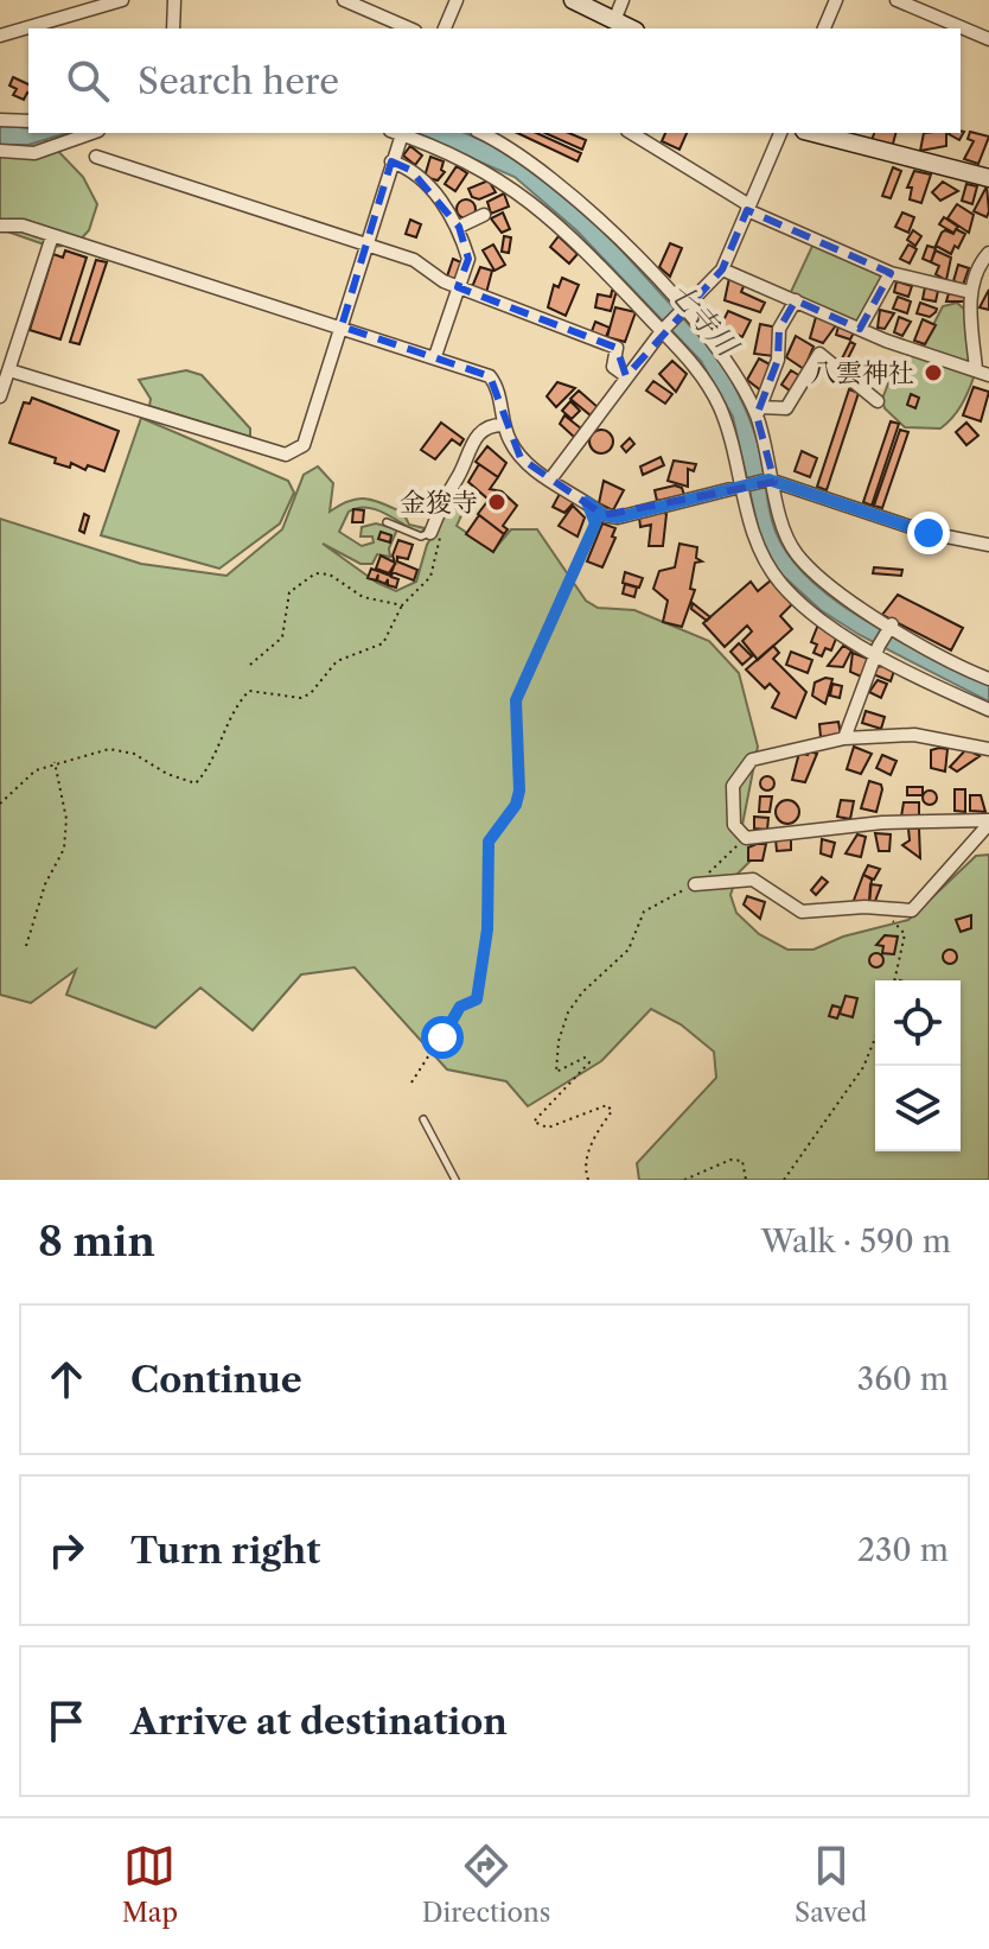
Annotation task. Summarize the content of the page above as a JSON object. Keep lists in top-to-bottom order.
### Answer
{
  "water": ["七寺川"],
  "places": ["八雲神社", "金狻寺"],
  "page": {
    "search": "Search here",
    "heading": ["8 min", "Walk · 590 m"],
    "list": [
      ["Continue", "360 m"],
      ["Turn right", "230 m"],
      "Arrive at destination"
    ],
    "nav": ["Map", "Directions", "Saved"]
  }
}
